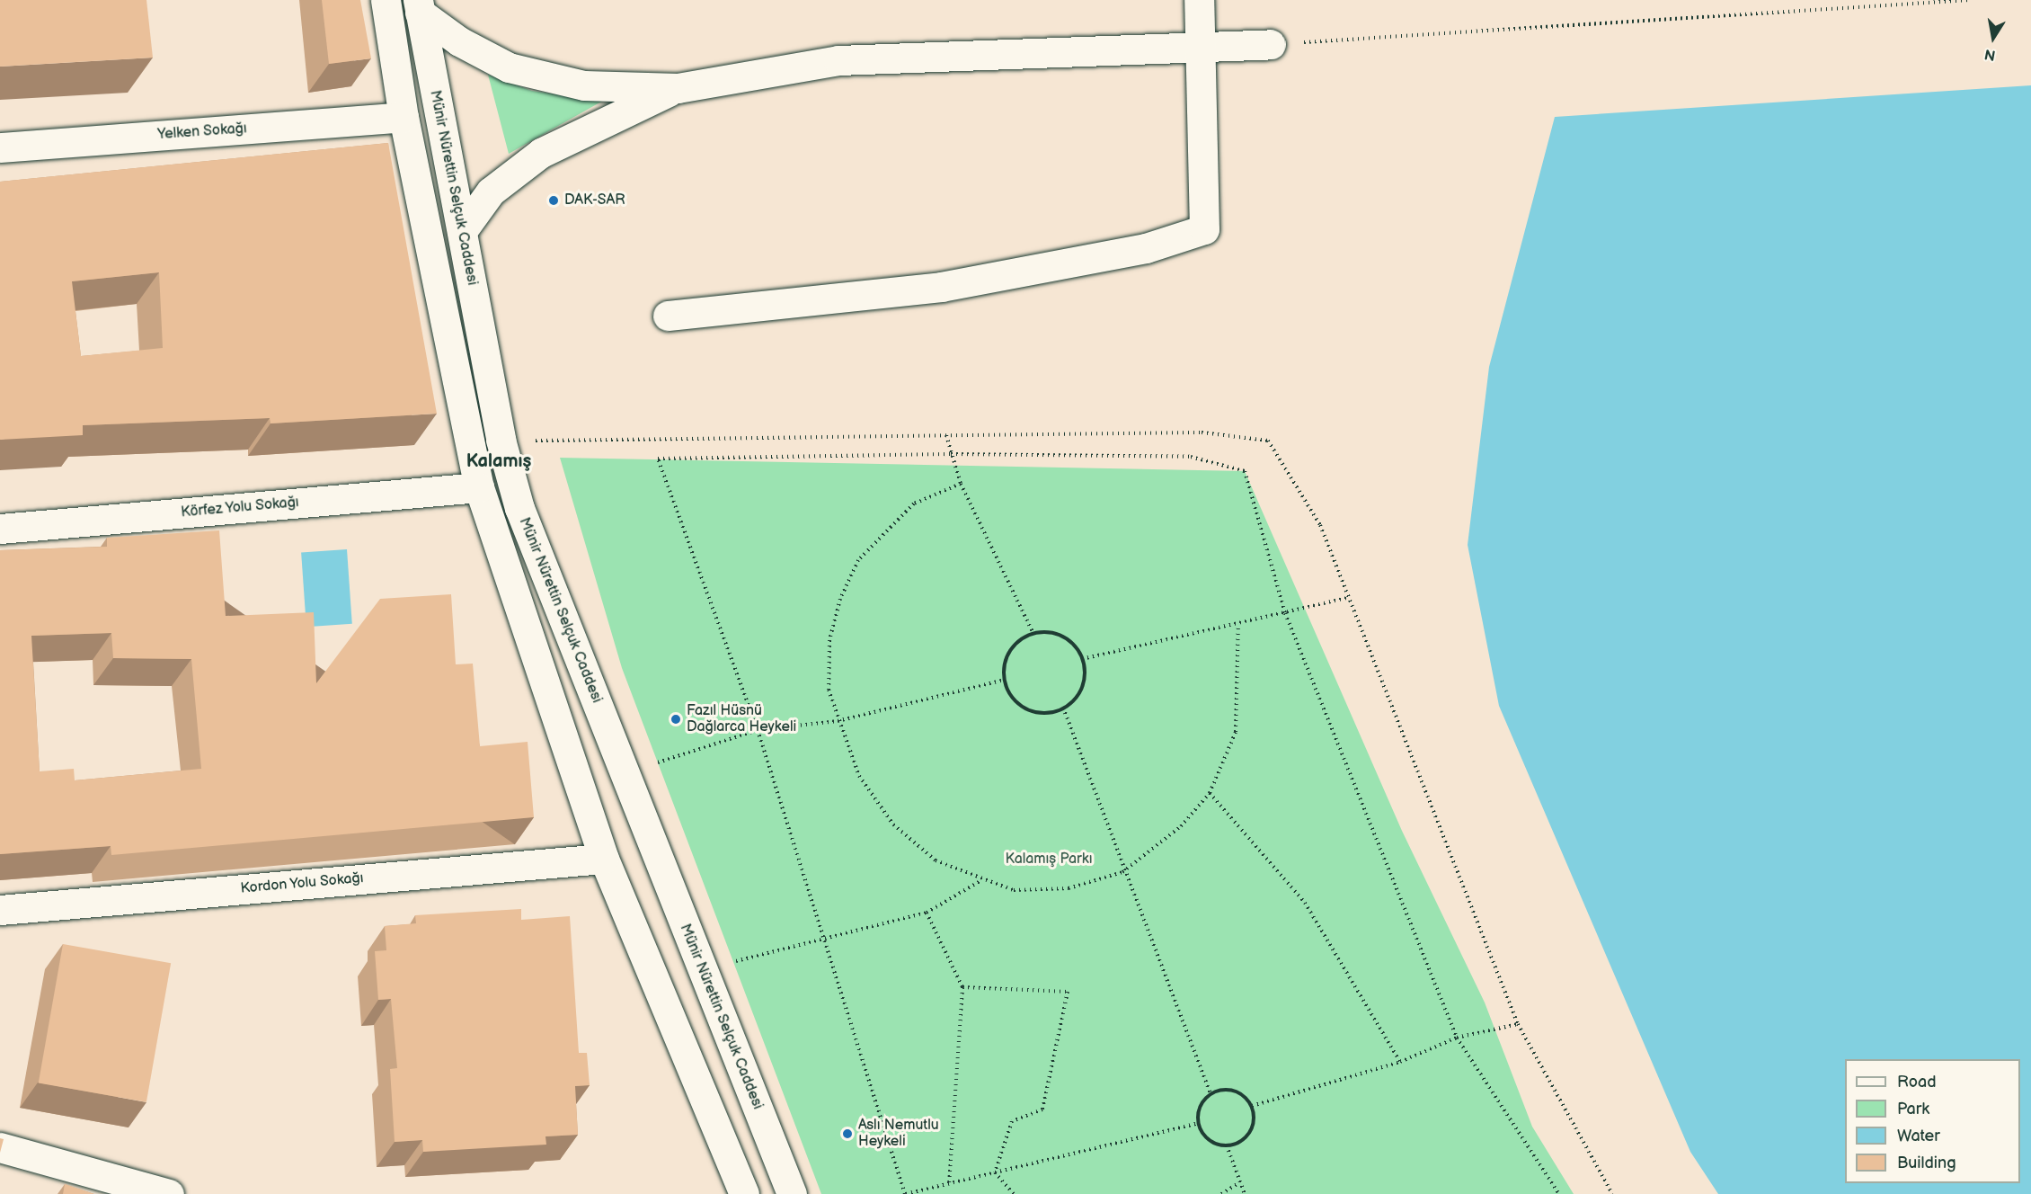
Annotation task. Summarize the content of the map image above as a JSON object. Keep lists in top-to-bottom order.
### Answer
{
  "streets": {
    "street": [
      "Yelken Sokağı",
      "Münir Nürettin Selçuk Caddesi",
      "Körfez Yolu Sokağı",
      "Kordon Yolu Sokağı"
    ]
  },
  "districts": ["Kalamış"],
  "parks": ["Kalamış Parkı"],
  "places": ["DAK-SAR", "Fazıl Hüsnü Dağlarca Heykeli", "Aslı Nemutlu Heykeli"],
  "legend": [
    "Road",
    "Park",
    "Water",
    "Building"
  ],
  "north": "bottom"
}
